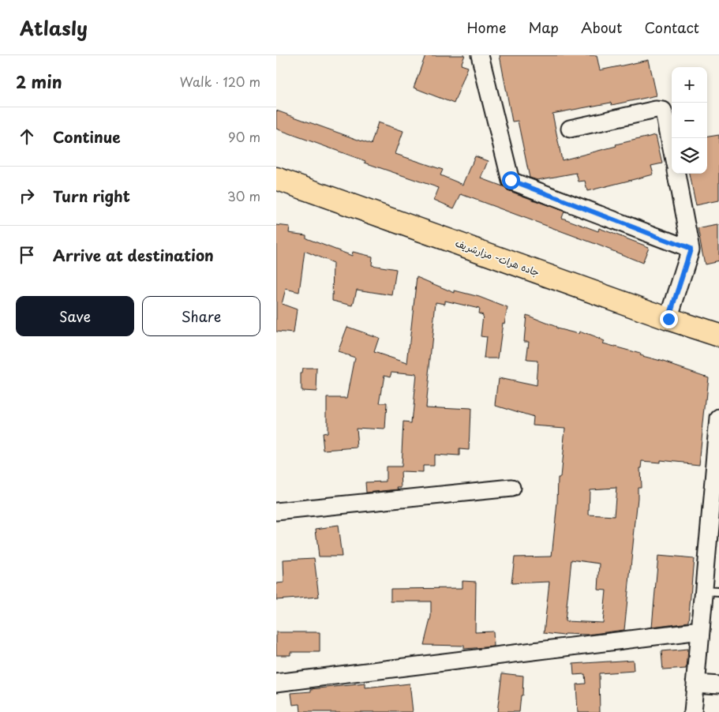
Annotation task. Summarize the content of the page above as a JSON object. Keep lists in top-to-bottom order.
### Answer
{
  "streets": {
    "highway": ["جاده هرات- مزارشریف"]
  },
  "page": {
    "header": "Atlasly",
    "nav": [
      "Home",
      "Map",
      "About",
      "Contact"
    ],
    "heading": ["2 min", "Walk · 120 m"],
    "map_buttons": ["+", "−"],
    "list": [
      ["Continue", "90 m"],
      ["Turn right", "30 m"],
      "Arrive at destination"
    ],
    "buttons": ["Save", "Share"]
  }
}
